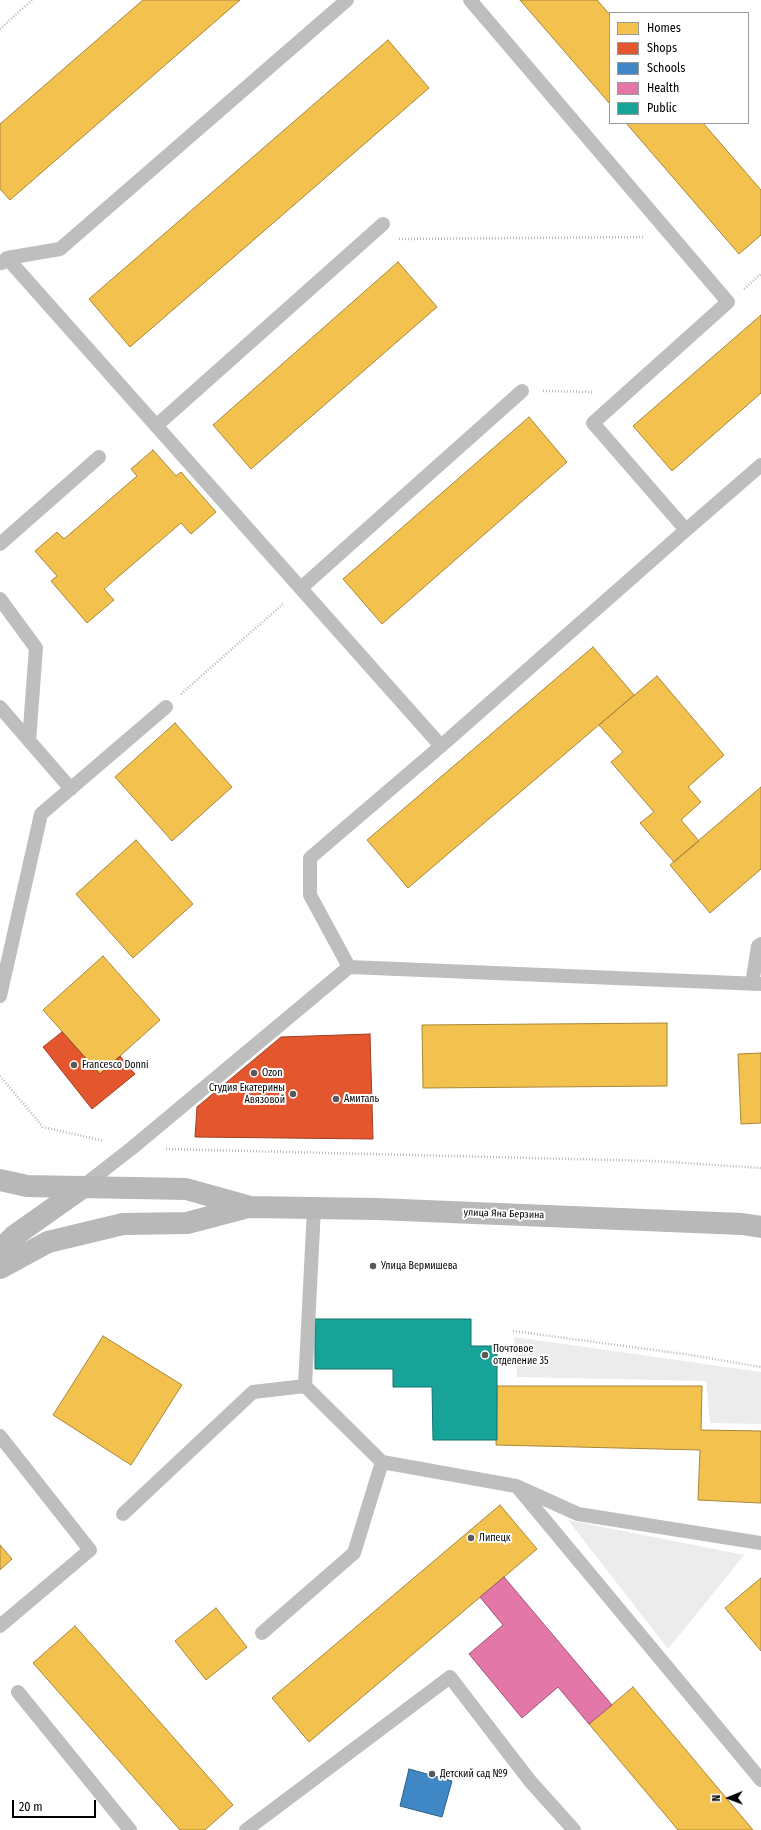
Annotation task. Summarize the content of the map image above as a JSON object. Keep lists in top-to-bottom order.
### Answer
{
  "streets": {
    "main road": ["улица Яна Берзина"]
  },
  "places": [
    "Francesco Donni",
    "Ozon",
    "Студия Екатерины Авязовой",
    "Амиталь",
    "Улица Вермишева",
    "Почтовое отделение 35",
    "Липецк",
    "Детский сад №9"
  ],
  "legend": [
    "Homes",
    "Shops",
    "Schools",
    "Health",
    "Public"
  ],
  "scale_bar": "20 m",
  "north": "left"
}
